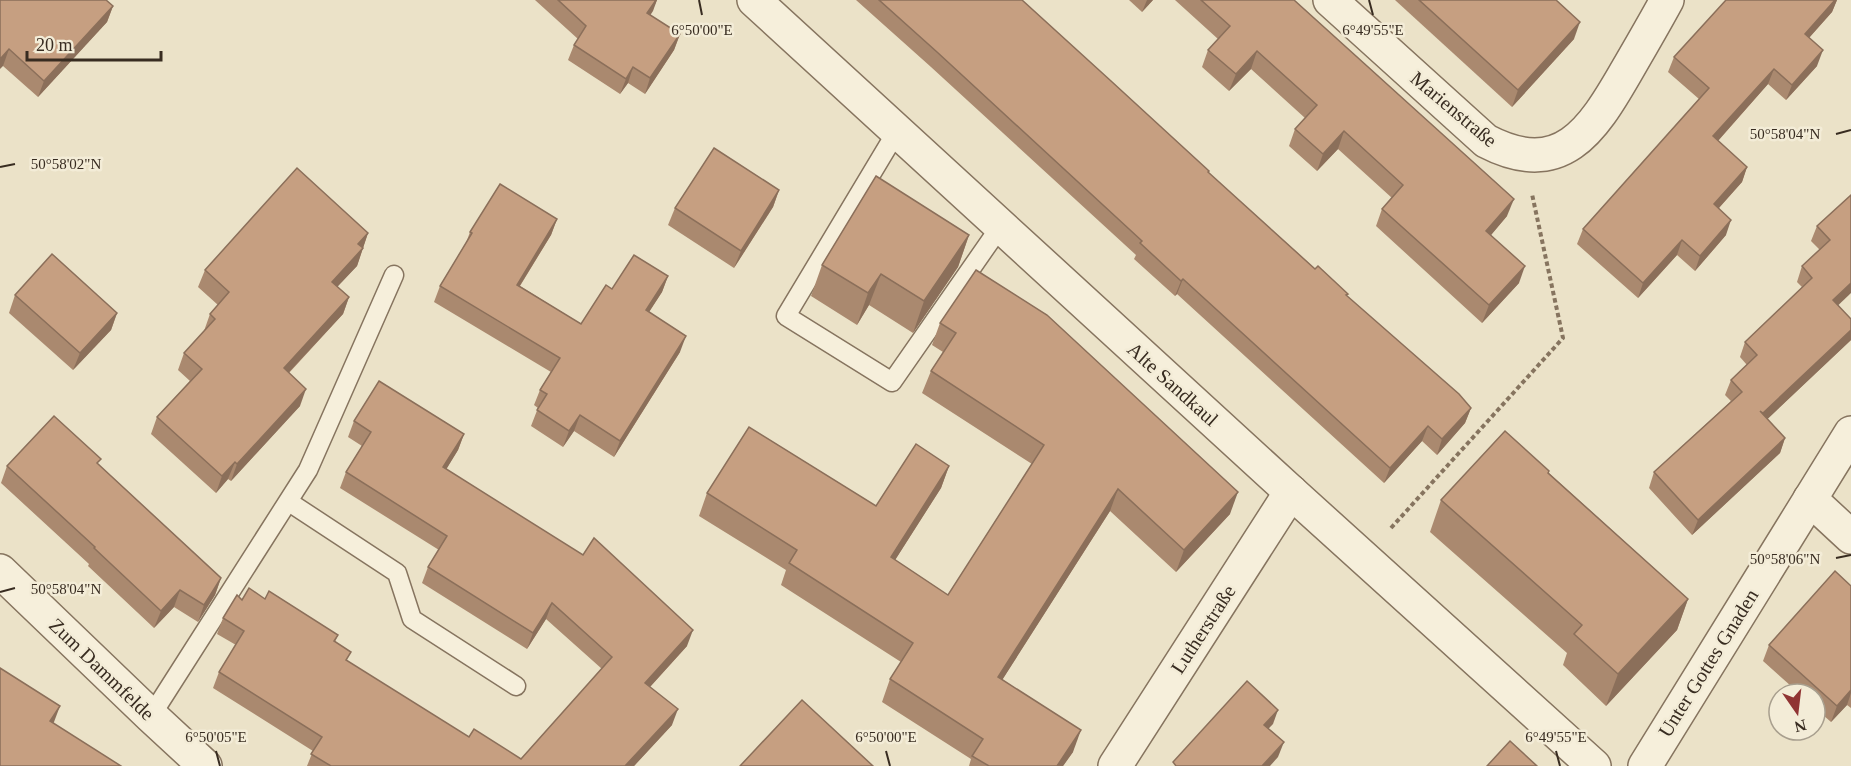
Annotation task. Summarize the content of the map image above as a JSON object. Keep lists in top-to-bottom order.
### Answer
{
  "streets": {
    "street": [
      "Marienstraße",
      "Alte Sandkaul",
      "Lutherstraße",
      "Unter Gottes Gnaden",
      "Zum Dammfelde"
    ]
  },
  "crossings": [
    ["Alte Sandkaul", "Lutherstraße"]
  ],
  "scale_bar": "20 m",
  "north": "bottom",
  "coordinates": [
    "6°50'00\"E",
    "6°49'55\"E",
    "50°58'04\"N",
    "50°58'02\"N",
    "50°58'06\"N",
    "6°50'05\"E"
  ]
}
